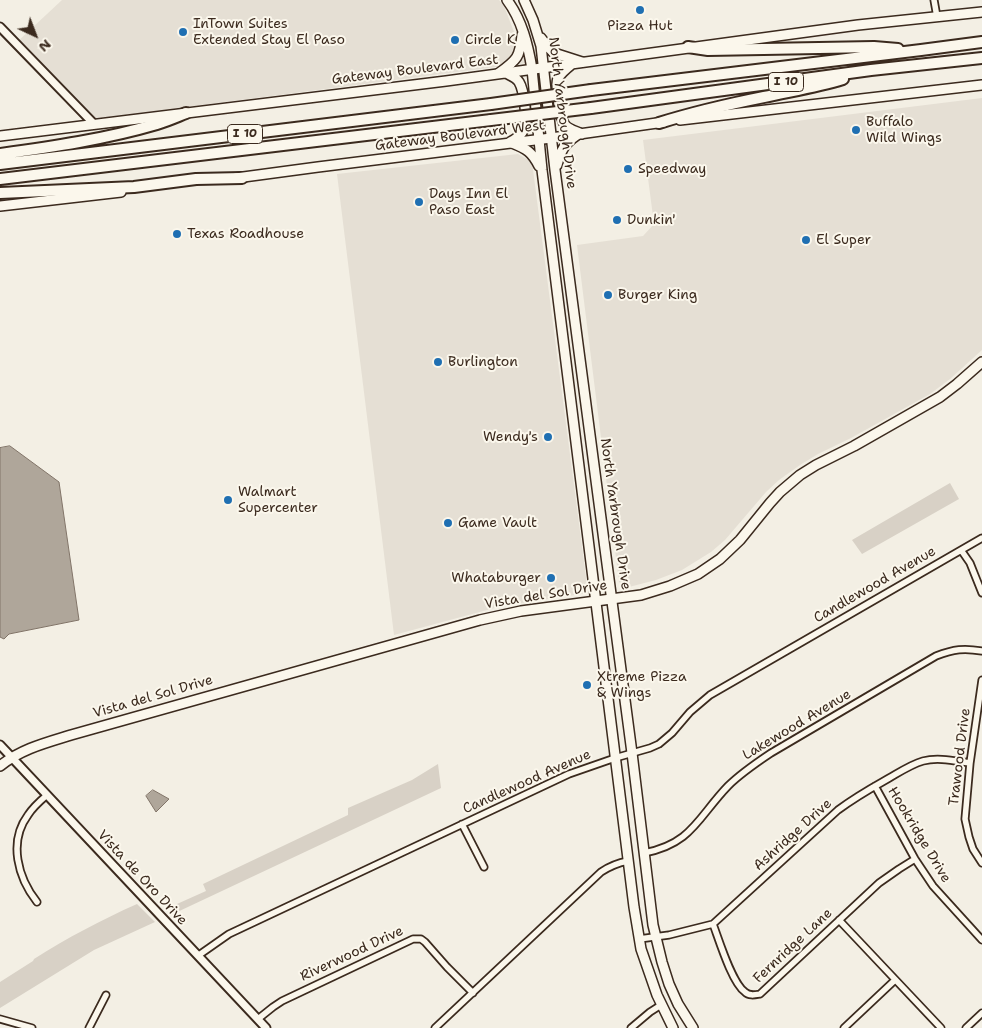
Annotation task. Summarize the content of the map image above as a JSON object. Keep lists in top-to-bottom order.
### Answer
{
  "streets": {
    "highway": ["I 10"],
    "main road": [
      "Gateway Boulevard East",
      "North Yarbrough Drive",
      "Gateway Boulevard West",
      "Vista del Sol Drive"
    ],
    "street": [
      "Candlewood Avenue",
      "Lakewood Avenue",
      "Trawood Drive",
      "Ashridge Drive",
      "Hookridge Drive",
      "Vista de Oro Drive",
      "Fernridge Lane",
      "Riverwood Drive"
    ]
  },
  "crossings": [
    ["Gateway Boulevard East", "North Yarbrough Drive"],
    ["North Yarbrough Drive", "Gateway Boulevard West"],
    ["North Yarbrough Drive", "Candlewood Avenue"],
    ["North Yarbrough Drive", "Vista del Sol Drive"],
    ["North Yarbrough Drive", "Lakewood Avenue"],
    ["North Yarbrough Drive", "Ashridge Drive"],
    ["Candlewood Avenue", "Vista de Oro Drive"],
    ["Vista del Sol Drive", "Vista de Oro Drive"],
    ["Trawood Drive", "Ashridge Drive"],
    ["Ashridge Drive", "Hookridge Drive"],
    ["Ashridge Drive", "Fernridge Lane"],
    ["Hookridge Drive", "Fernridge Lane"],
    ["Vista de Oro Drive", "Riverwood Drive"]
  ],
  "places": [
    "Pizza Hut",
    "InTown Suites Extended Stay El Paso",
    "Circle K",
    "Buffalo Wild Wings",
    "Speedway",
    "Days Inn El Paso East",
    "Dunkin'",
    "Texas Roadhouse",
    "El Super",
    "Burger King",
    "Burlington",
    "Wendy's",
    "Walmart Supercenter",
    "Game Vault",
    "Whataburger",
    "Xtreme Pizza & Wings"
  ],
  "north": "bottom right"
}
